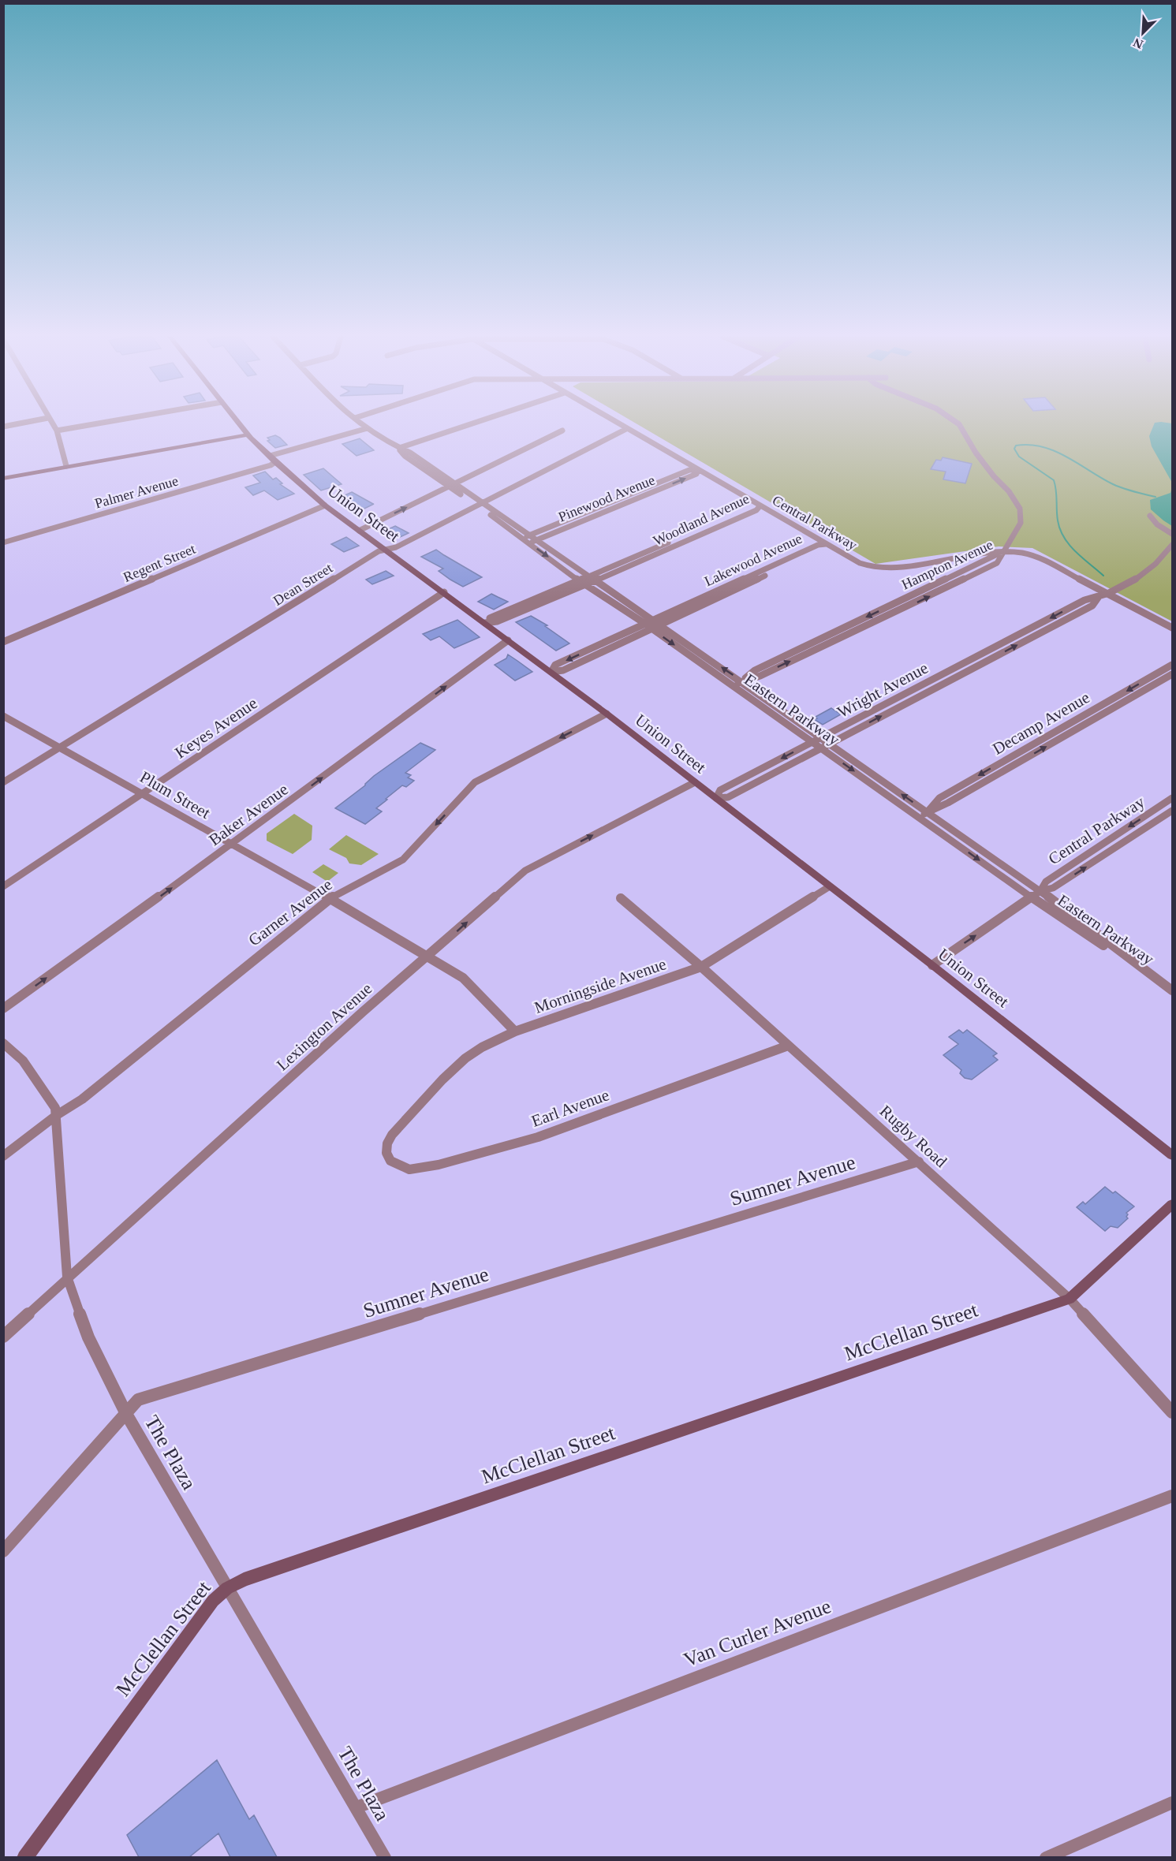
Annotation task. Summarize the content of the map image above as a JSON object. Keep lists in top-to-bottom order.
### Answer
{
  "streets": {
    "main road": ["Union Street", "McClellan Street"],
    "street": [
      "Palmer Avenue",
      "Pinewood Avenue",
      "Woodland Avenue",
      "Central Parkway",
      "Lakewood Avenue",
      "Regent Street",
      "Hampton Avenue",
      "Dean Street",
      "Wright Avenue",
      "Eastern Parkway",
      "Decamp Avenue",
      "Keyes Avenue",
      "Plum Street",
      "Baker Avenue",
      "Garner Avenue",
      "Morningside Avenue",
      "Lexington Avenue",
      "Earl Avenue",
      "Rugby Road",
      "Sumner Avenue",
      "The Plaza",
      "Van Curler Avenue"
    ]
  },
  "crossings": [
    ["Palmer Avenue", "Union Street"],
    ["Palmer Avenue", "Eastern Parkway"],
    ["Pinewood Avenue", "Central Parkway"],
    ["Pinewood Avenue", "Eastern Parkway"],
    ["Union Street", "Woodland Avenue"],
    ["Union Street", "Central Parkway"],
    ["Union Street", "Lakewood Avenue"],
    ["Union Street", "Regent Street"],
    ["Union Street", "Dean Street"],
    ["Union Street", "Wright Avenue"],
    ["Union Street", "Keyes Avenue"],
    ["Union Street", "Baker Avenue"],
    ["Union Street", "Garner Avenue"],
    ["Union Street", "Morningside Avenue"],
    ["Union Street", "Lexington Avenue"],
    ["Woodland Avenue", "Central Parkway"],
    ["Woodland Avenue", "Eastern Parkway"],
    ["Central Parkway", "Lakewood Avenue"],
    ["Central Parkway", "Hampton Avenue"],
    ["Central Parkway", "Dean Street"],
    ["Central Parkway", "Wright Avenue"],
    ["Central Parkway", "Eastern Parkway"],
    ["Lakewood Avenue", "Eastern Parkway"],
    ["Hampton Avenue", "Eastern Parkway"],
    ["Dean Street", "Eastern Parkway"],
    ["Dean Street", "Plum Street"],
    ["Wright Avenue", "Eastern Parkway"],
    ["Eastern Parkway", "Decamp Avenue"],
    ["Keyes Avenue", "Plum Street"],
    ["Plum Street", "Baker Avenue"],
    ["Plum Street", "Garner Avenue"],
    ["Plum Street", "Morningside Avenue"],
    ["Plum Street", "Lexington Avenue"],
    ["Garner Avenue", "The Plaza"],
    ["Morningside Avenue", "Earl Avenue"],
    ["Morningside Avenue", "Rugby Road"],
    ["Lexington Avenue", "The Plaza"],
    ["Earl Avenue", "Rugby Road"],
    ["Rugby Road", "Sumner Avenue"],
    ["Rugby Road", "McClellan Street"],
    ["Sumner Avenue", "The Plaza"],
    ["McClellan Street", "The Plaza"],
    ["The Plaza", "Van Curler Avenue"]
  ],
  "one_way": ["Baker Avenue", "Garner Avenue", "Lexington Avenue"],
  "north": "bottom left"
}
